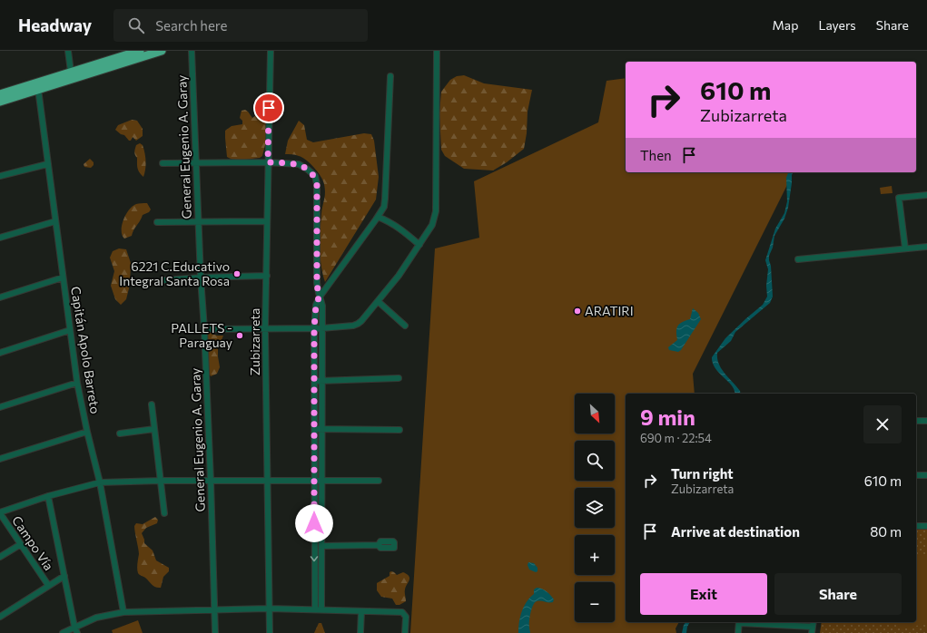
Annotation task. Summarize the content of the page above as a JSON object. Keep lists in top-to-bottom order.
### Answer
{
  "streets": {
    "street": [
      "General Eugenio A. Garay",
      "Zubizarreta",
      "Capitán Apolo Barreto",
      "Campo Vía"
    ]
  },
  "places": ["6221 C.Educativo Integral Santa Rosa", "ARATIRI", "PALLETS - Paraguay"],
  "north": "bottom right",
  "page": {
    "header": "Headway",
    "search": "Search here",
    "nav": ["Map", "Layers", "Share"],
    "turn": ["610 m", "Zubizarreta"],
    "then": "Then",
    "map_buttons": ["+", "−"],
    "heading": ["9 min", "690 m · 22:54"],
    "list": [
      {
        "name": "Turn right",
        "note": "Zubizarreta",
        "value": "610 m"
      },
      {
        "name": "Arrive at destination",
        "value": "80 m"
      }
    ],
    "buttons": ["Exit", "Share"]
  }
}
